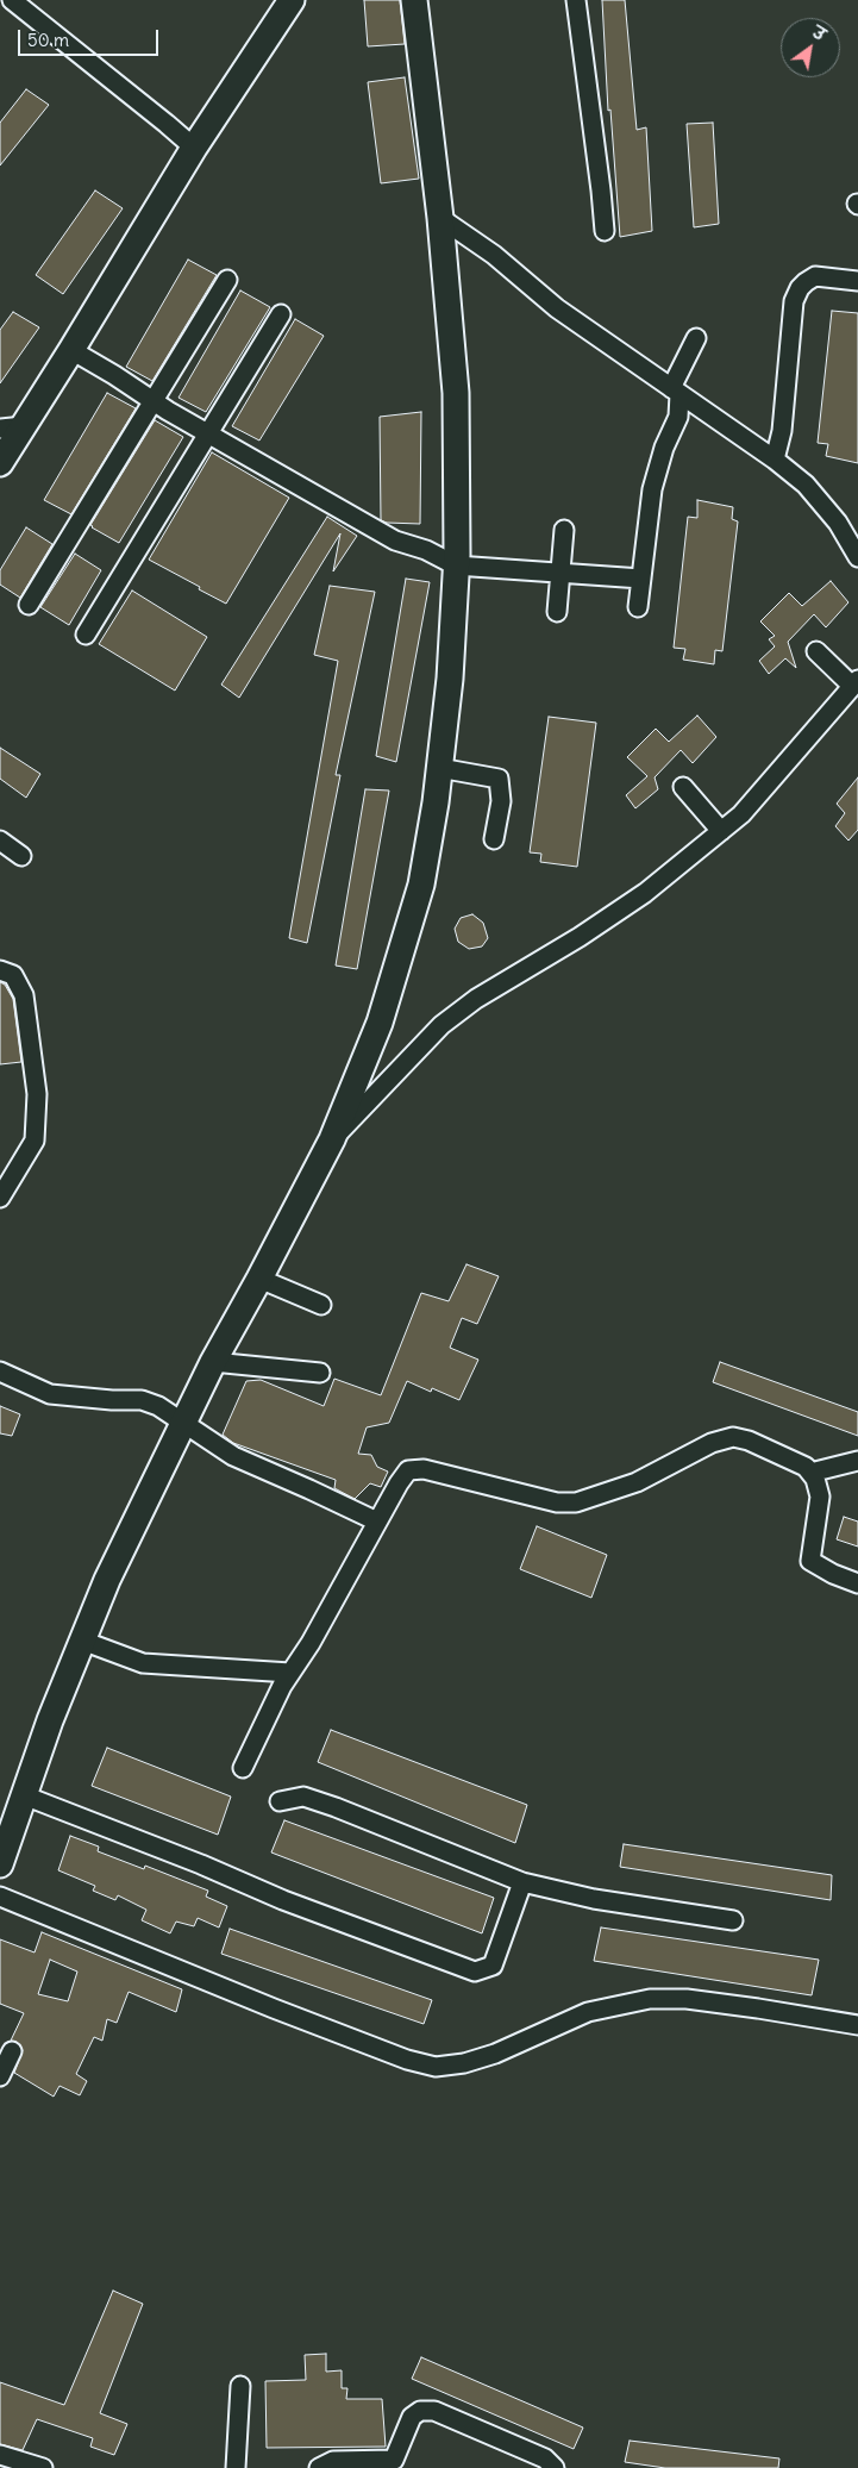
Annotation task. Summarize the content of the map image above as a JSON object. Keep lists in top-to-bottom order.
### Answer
{
  "scale_bar": "50 m",
  "north": "top right"
}
